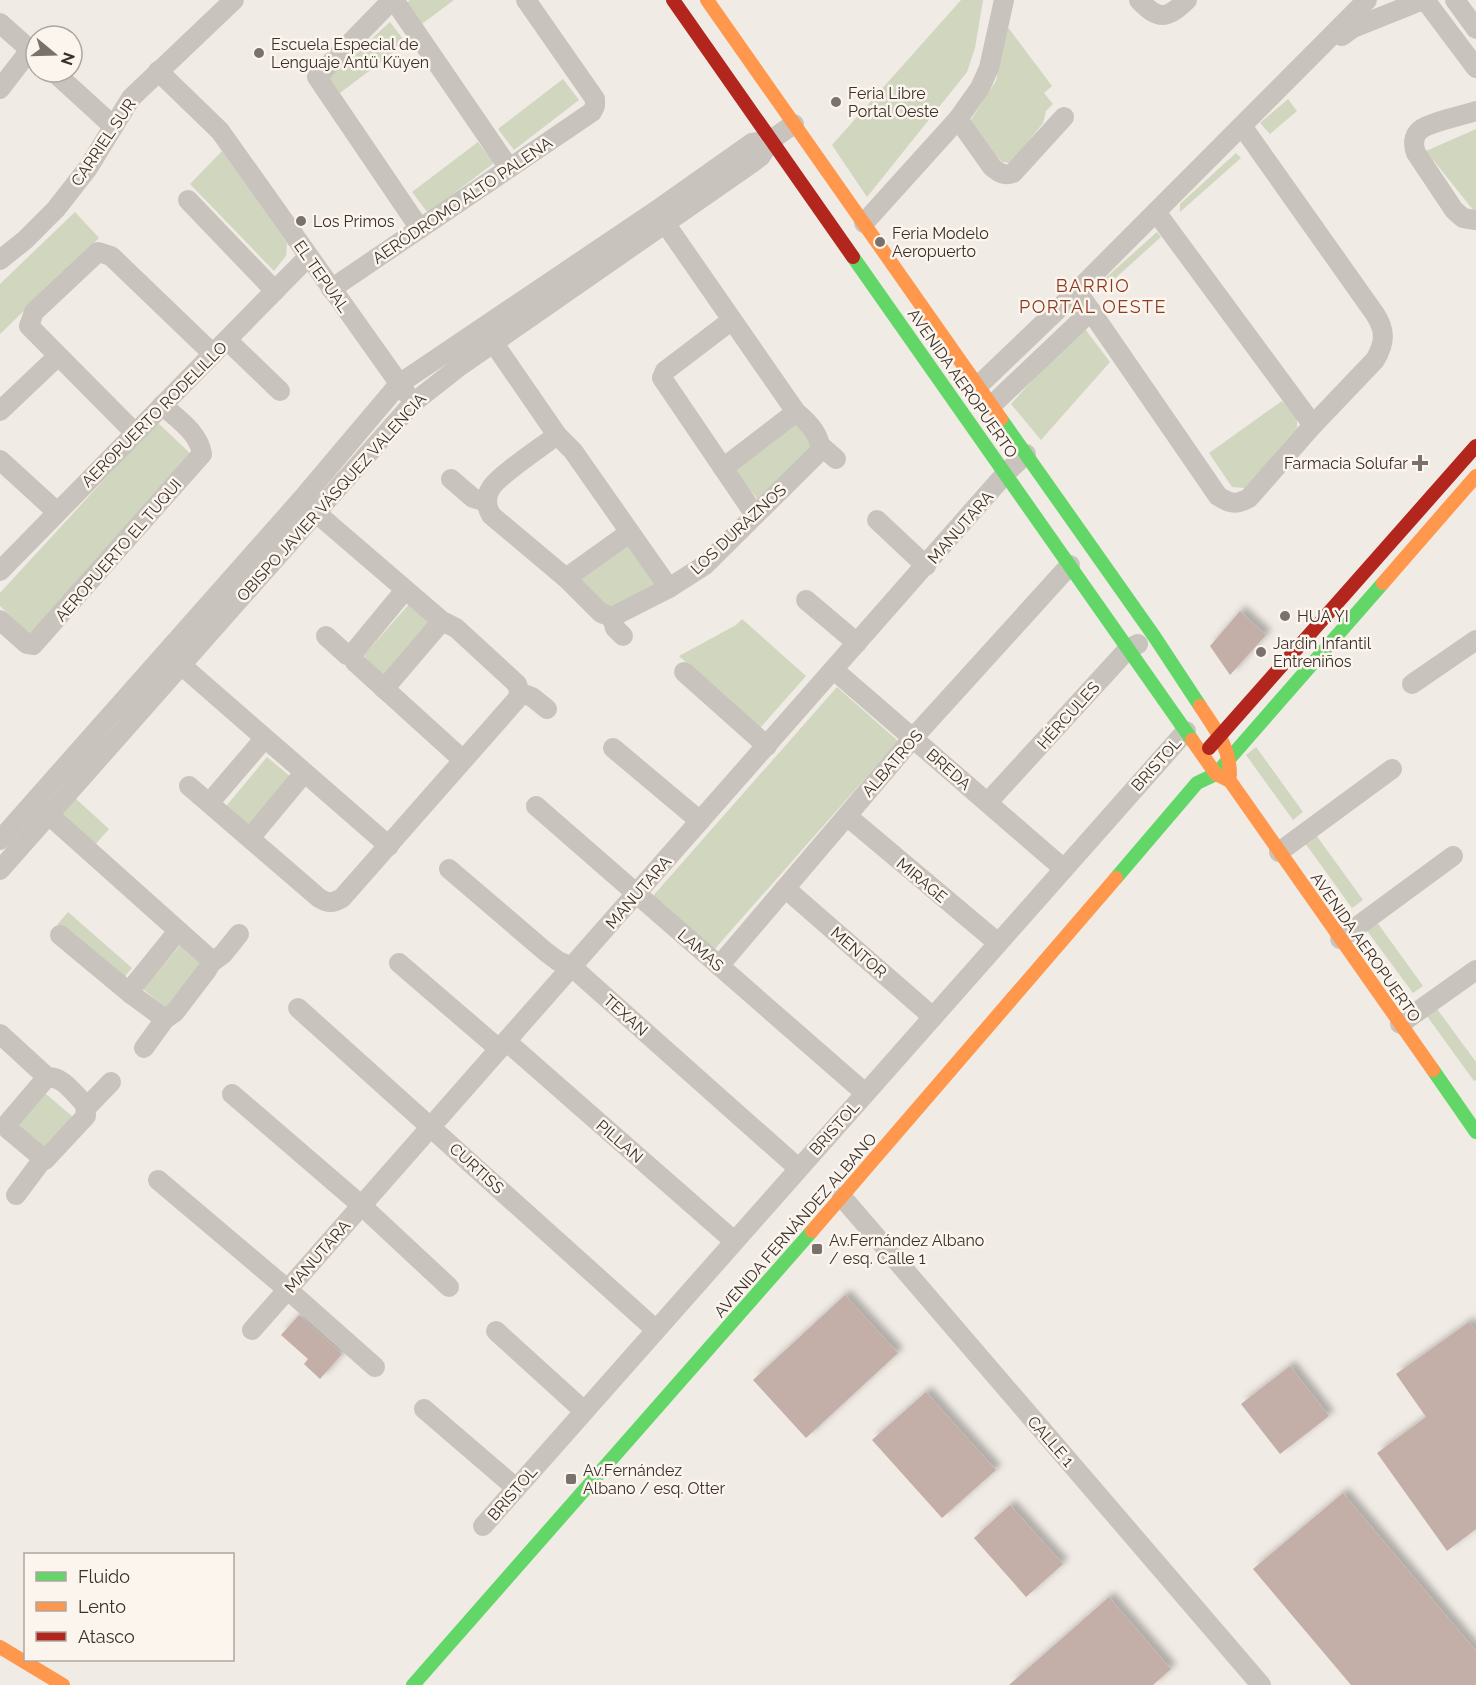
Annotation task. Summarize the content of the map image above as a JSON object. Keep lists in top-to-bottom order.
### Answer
{
  "streets": {
    "main road": ["AVENIDA AEROPUERTO", "AVENIDA FERNÁNDEZ ALBANO"],
    "street": [
      "CARRIEL SUR",
      "AERÓDROMO ALTO PALENA",
      "EL TEPUAL",
      "AEROPUERTO RODELILLO",
      "OBISPO JAVIER VÁSQUEZ VALENCIA",
      "MANUTARA",
      "LOS DURAZNOS",
      "AEROPUERTO EL TUQUI",
      "HÉRCULES",
      "ALBATROS",
      "BRISTOL",
      "BREDA",
      "MIRAGE",
      "LAMAS",
      "MENTOR",
      "TEXAN",
      "PILLAN",
      "CURTISS",
      "CALLE 1"
    ]
  },
  "crossings": [
    ["CARRIEL SUR", "EL TEPUAL"],
    ["AERÓDROMO ALTO PALENA", "EL TEPUAL"],
    ["EL TEPUAL", "AEROPUERTO RODELILLO"],
    ["EL TEPUAL", "OBISPO JAVIER VÁSQUEZ VALENCIA"],
    ["AVENIDA AEROPUERTO", "OBISPO JAVIER VÁSQUEZ VALENCIA"],
    ["AVENIDA AEROPUERTO", "MANUTARA"],
    ["AVENIDA AEROPUERTO", "HÉRCULES"],
    ["AVENIDA AEROPUERTO", "ALBATROS"],
    ["AVENIDA AEROPUERTO", "BRISTOL"],
    ["AVENIDA AEROPUERTO", "AVENIDA FERNÁNDEZ ALBANO"],
    ["AEROPUERTO RODELILLO", "AEROPUERTO EL TUQUI"],
    ["MANUTARA", "BREDA"],
    ["MANUTARA", "LAMAS"],
    ["MANUTARA", "TEXAN"],
    ["MANUTARA", "PILLAN"],
    ["MANUTARA", "CURTISS"],
    ["HÉRCULES", "BREDA"],
    ["ALBATROS", "BREDA"],
    ["ALBATROS", "MIRAGE"],
    ["ALBATROS", "LAMAS"],
    ["ALBATROS", "MENTOR"],
    ["BRISTOL", "BREDA"],
    ["BRISTOL", "MIRAGE"],
    ["BRISTOL", "LAMAS"],
    ["BRISTOL", "MENTOR"],
    ["BRISTOL", "TEXAN"],
    ["BRISTOL", "PILLAN"],
    ["BRISTOL", "CURTISS"],
    ["AVENIDA FERNÁNDEZ ALBANO", "CALLE 1"]
  ],
  "districts": ["BARRIO PORTAL OESTE"],
  "places": {
    "other": [
      "Escuela Especial de Lenguaje Antü Küyen",
      "Feria Libre Portal Oeste",
      "Los Primos",
      "Feria Modelo Aeropuerto",
      "HUA YI",
      "Jardin Infantil Entreniños"
    ],
    "health": ["Farmacia Solufar"],
    "transit": ["Av.Fernández Albano / esq. Calle 1", "Av.Fernández Albano / esq. Otter"]
  },
  "legend": ["Fluido", "Lento", "Atasco"],
  "north": "right"
}
